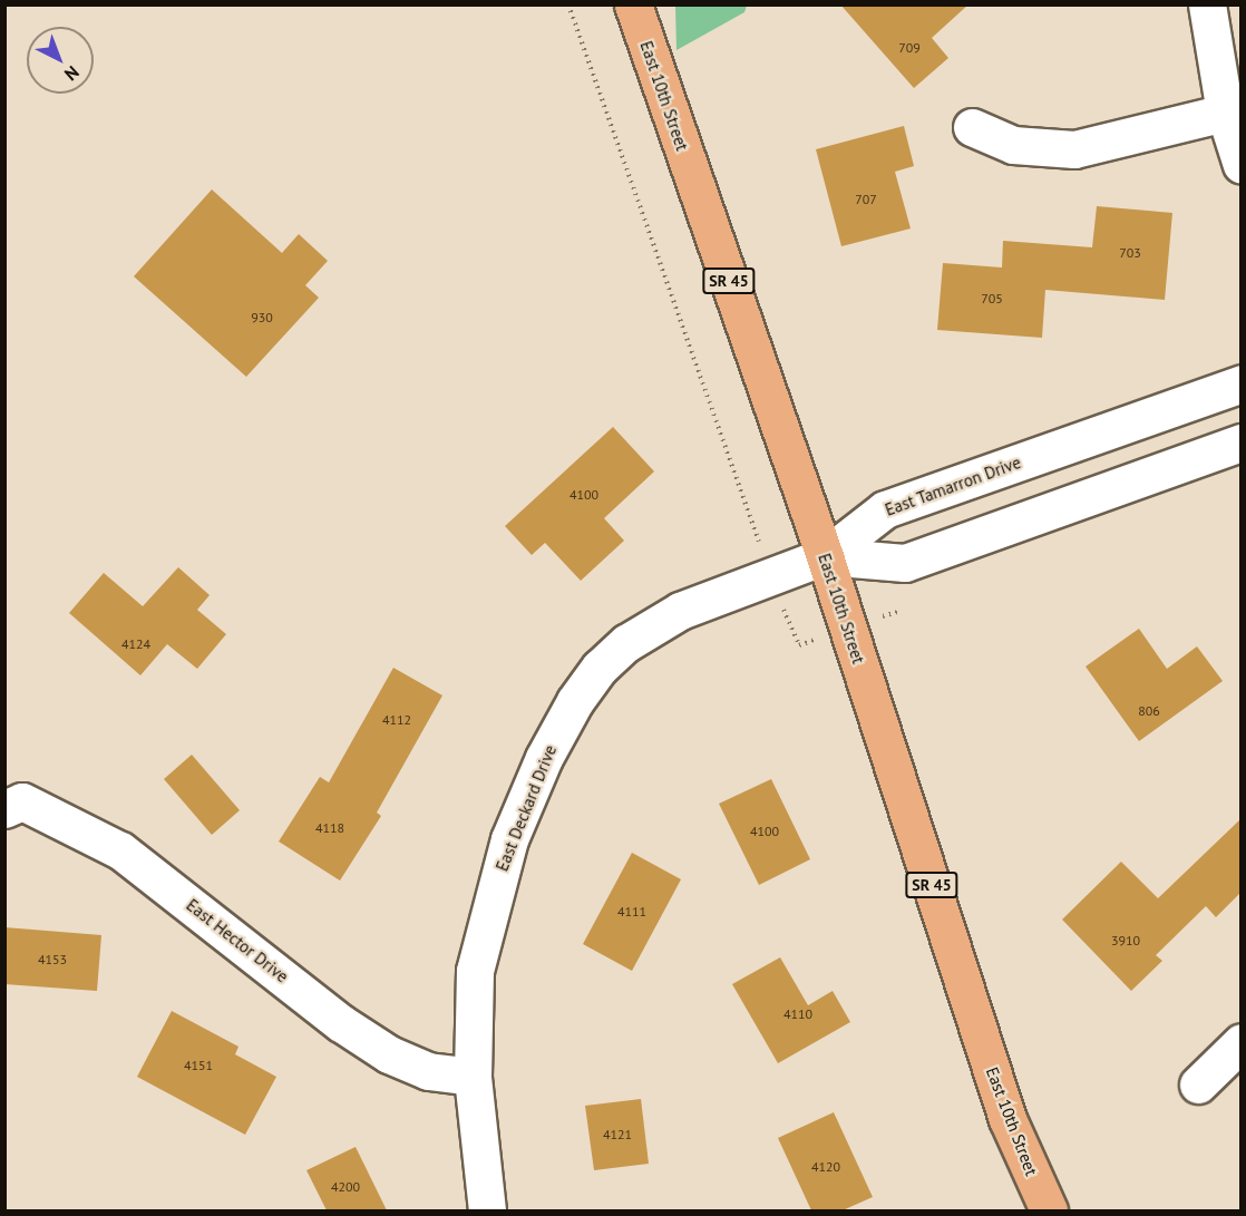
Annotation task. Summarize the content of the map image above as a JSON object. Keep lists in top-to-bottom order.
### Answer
{
  "streets": {
    "main road": ["East 10th Street", "SR 45"],
    "street": ["East Tamarron Drive", "East Deckard Drive", "East Hector Drive"]
  },
  "crossings": [
    ["East 10th Street", "East Tamarron Drive"],
    ["East 10th Street", "East Deckard Drive"],
    ["East Tamarron Drive", "East Deckard Drive"],
    ["East Deckard Drive", "East Hector Drive"]
  ],
  "house_numbers": [
    "709",
    "707",
    "703",
    "705",
    "930",
    "4100",
    "4124",
    "806",
    "4112",
    "4118",
    "4100",
    "4111",
    "3910",
    "4153",
    "4110",
    "4151",
    "4121",
    "4120",
    "4200"
  ],
  "north": "bottom right"
}
